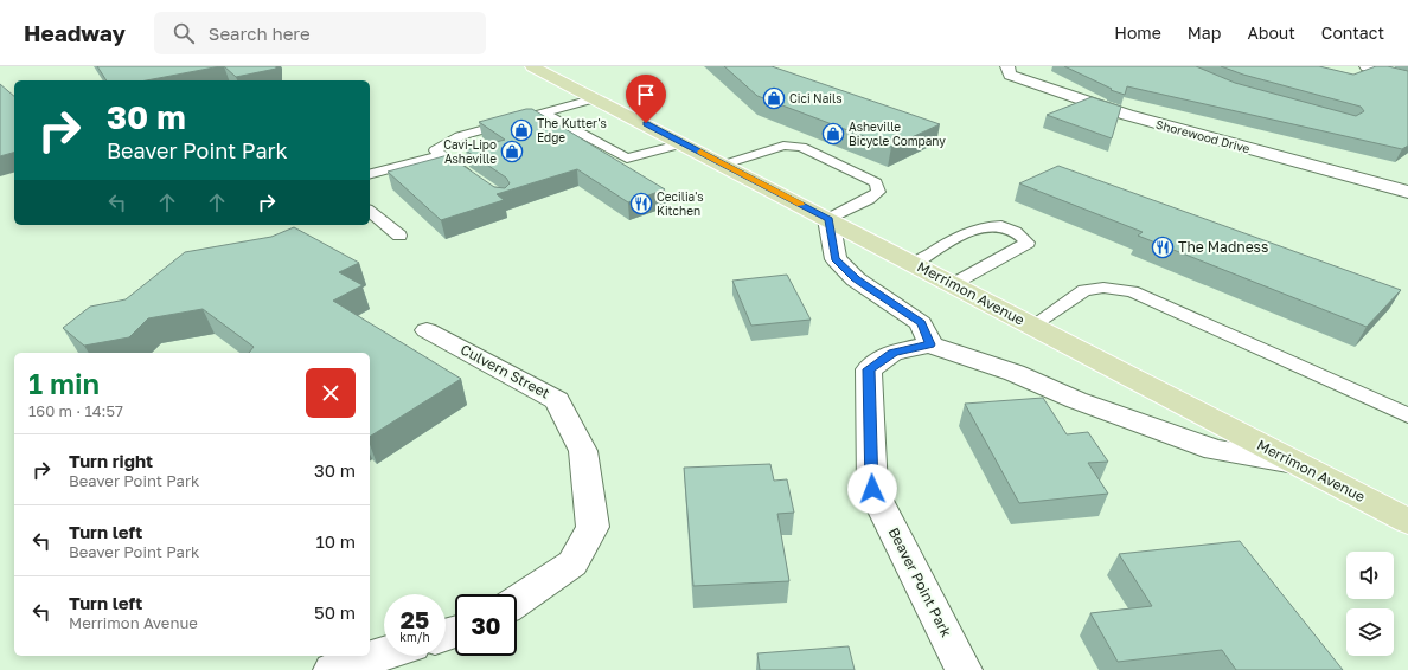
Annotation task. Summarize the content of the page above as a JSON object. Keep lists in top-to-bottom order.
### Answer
{
  "streets": {
    "main road": ["Merrimon Avenue"],
    "street": ["Shorewood Drive", "Culvern Street", "Beaver Point Park"]
  },
  "places": {
    "shop": [
      "Cici Nails",
      "The Kutter's Edge",
      "Asheville Bicycle Company",
      "Cavi-Lipo Asheville"
    ],
    "restaurant": ["Cecilia's Kitchen", "The Madness"]
  },
  "page": {
    "header": "Headway",
    "search": "Search here",
    "nav": [
      "Home",
      "Map",
      "About",
      "Contact"
    ],
    "turn": ["30 m", "Beaver Point Park"],
    "heading": ["1 min", "160 m · 14:57"],
    "list": [
      {
        "name": "Turn right",
        "note": "Beaver Point Park",
        "value": "30 m"
      },
      {
        "name": "Turn left",
        "note": "Beaver Point Park",
        "value": "10 m"
      },
      {
        "name": "Turn left",
        "note": "Merrimon Avenue",
        "value": "50 m"
      }
    ],
    "speed": "25 km/h",
    "limit": "30"
  }
}
